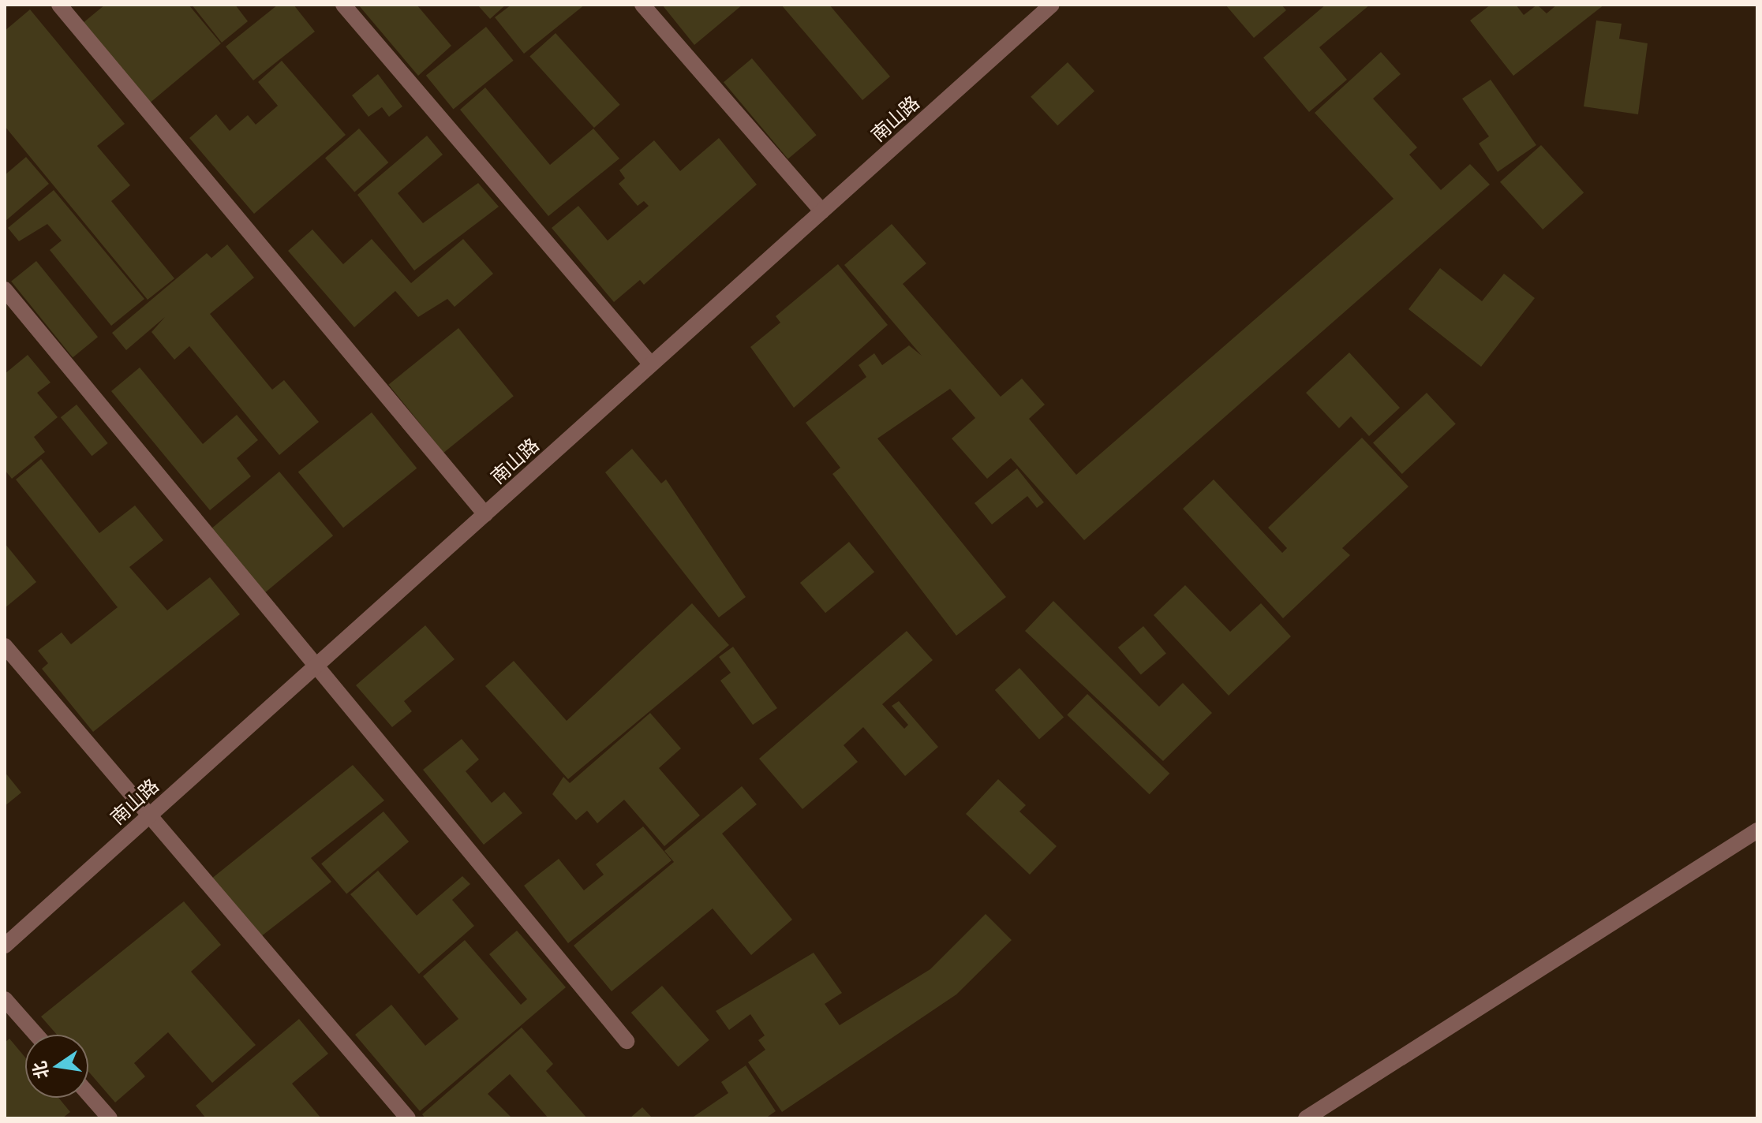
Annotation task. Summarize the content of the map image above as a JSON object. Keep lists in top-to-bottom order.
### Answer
{
  "streets": {
    "street": ["南山路"]
  },
  "north": "left"
}
